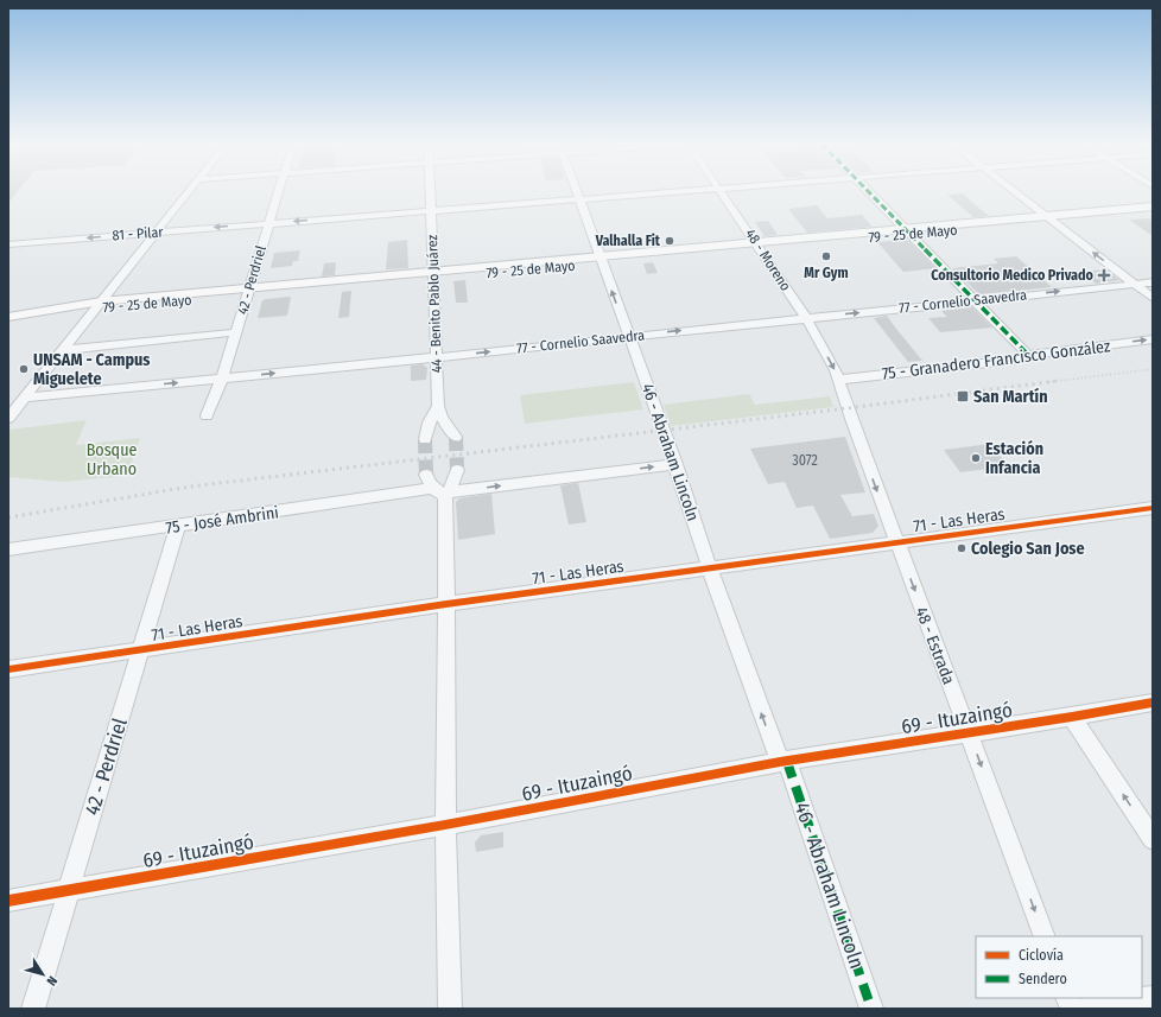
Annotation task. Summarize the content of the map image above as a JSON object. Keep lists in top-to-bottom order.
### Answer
{
  "streets": {
    "main road": ["79 - 25 de Mayo"],
    "street": [
      "81 - Pilar",
      "48 - Moreno",
      "42 - Perdriel",
      "77 - Cornelio Saavedra",
      "44 - Benito Pablo Juárez",
      "75 - Granadero Francisco González",
      "46 - Abraham Lincoln",
      "75 - José Ambrini",
      "71 - Las Heras",
      "48 - Estrada",
      "69 - Ituzaingó"
    ]
  },
  "crossings": [
    ["81 - Pilar", "42 - Perdriel"],
    ["81 - Pilar", "44 - Benito Pablo Juárez"],
    ["81 - Pilar", "46 - Abraham Lincoln"],
    ["79 - 25 de Mayo", "48 - Moreno"],
    ["79 - 25 de Mayo", "42 - Perdriel"],
    ["79 - 25 de Mayo", "44 - Benito Pablo Juárez"],
    ["79 - 25 de Mayo", "46 - Abraham Lincoln"],
    ["48 - Moreno", "77 - Cornelio Saavedra"],
    ["48 - Moreno", "75 - Granadero Francisco González"],
    ["48 - Moreno", "48 - Estrada"],
    ["42 - Perdriel", "77 - Cornelio Saavedra"],
    ["42 - Perdriel", "75 - José Ambrini"],
    ["42 - Perdriel", "71 - Las Heras"],
    ["42 - Perdriel", "69 - Ituzaingó"],
    ["77 - Cornelio Saavedra", "44 - Benito Pablo Juárez"],
    ["77 - Cornelio Saavedra", "46 - Abraham Lincoln"],
    ["75 - Granadero Francisco González", "48 - Estrada"],
    ["46 - Abraham Lincoln", "75 - José Ambrini"],
    ["46 - Abraham Lincoln", "71 - Las Heras"],
    ["46 - Abraham Lincoln", "69 - Ituzaingó"],
    ["71 - Las Heras", "48 - Estrada"],
    ["48 - Estrada", "69 - Ituzaingó"]
  ],
  "one_way": ["77 - Cornelio Saavedra", "75 - Granadero Francisco González", "48 - Estrada"],
  "parks": ["Bosque Urbano"],
  "places": {
    "other": [
      "Valhalla Fit",
      "Mr Gym",
      "UNSAM - Campus Miguelete",
      "Estación Infancia",
      "Colegio San Jose"
    ],
    "health": ["Consultorio Medico Privado"],
    "transit": ["San Martín"]
  },
  "house_numbers": ["3072"],
  "legend": ["Ciclovía", "Sendero"],
  "north": "bottom right"
}
